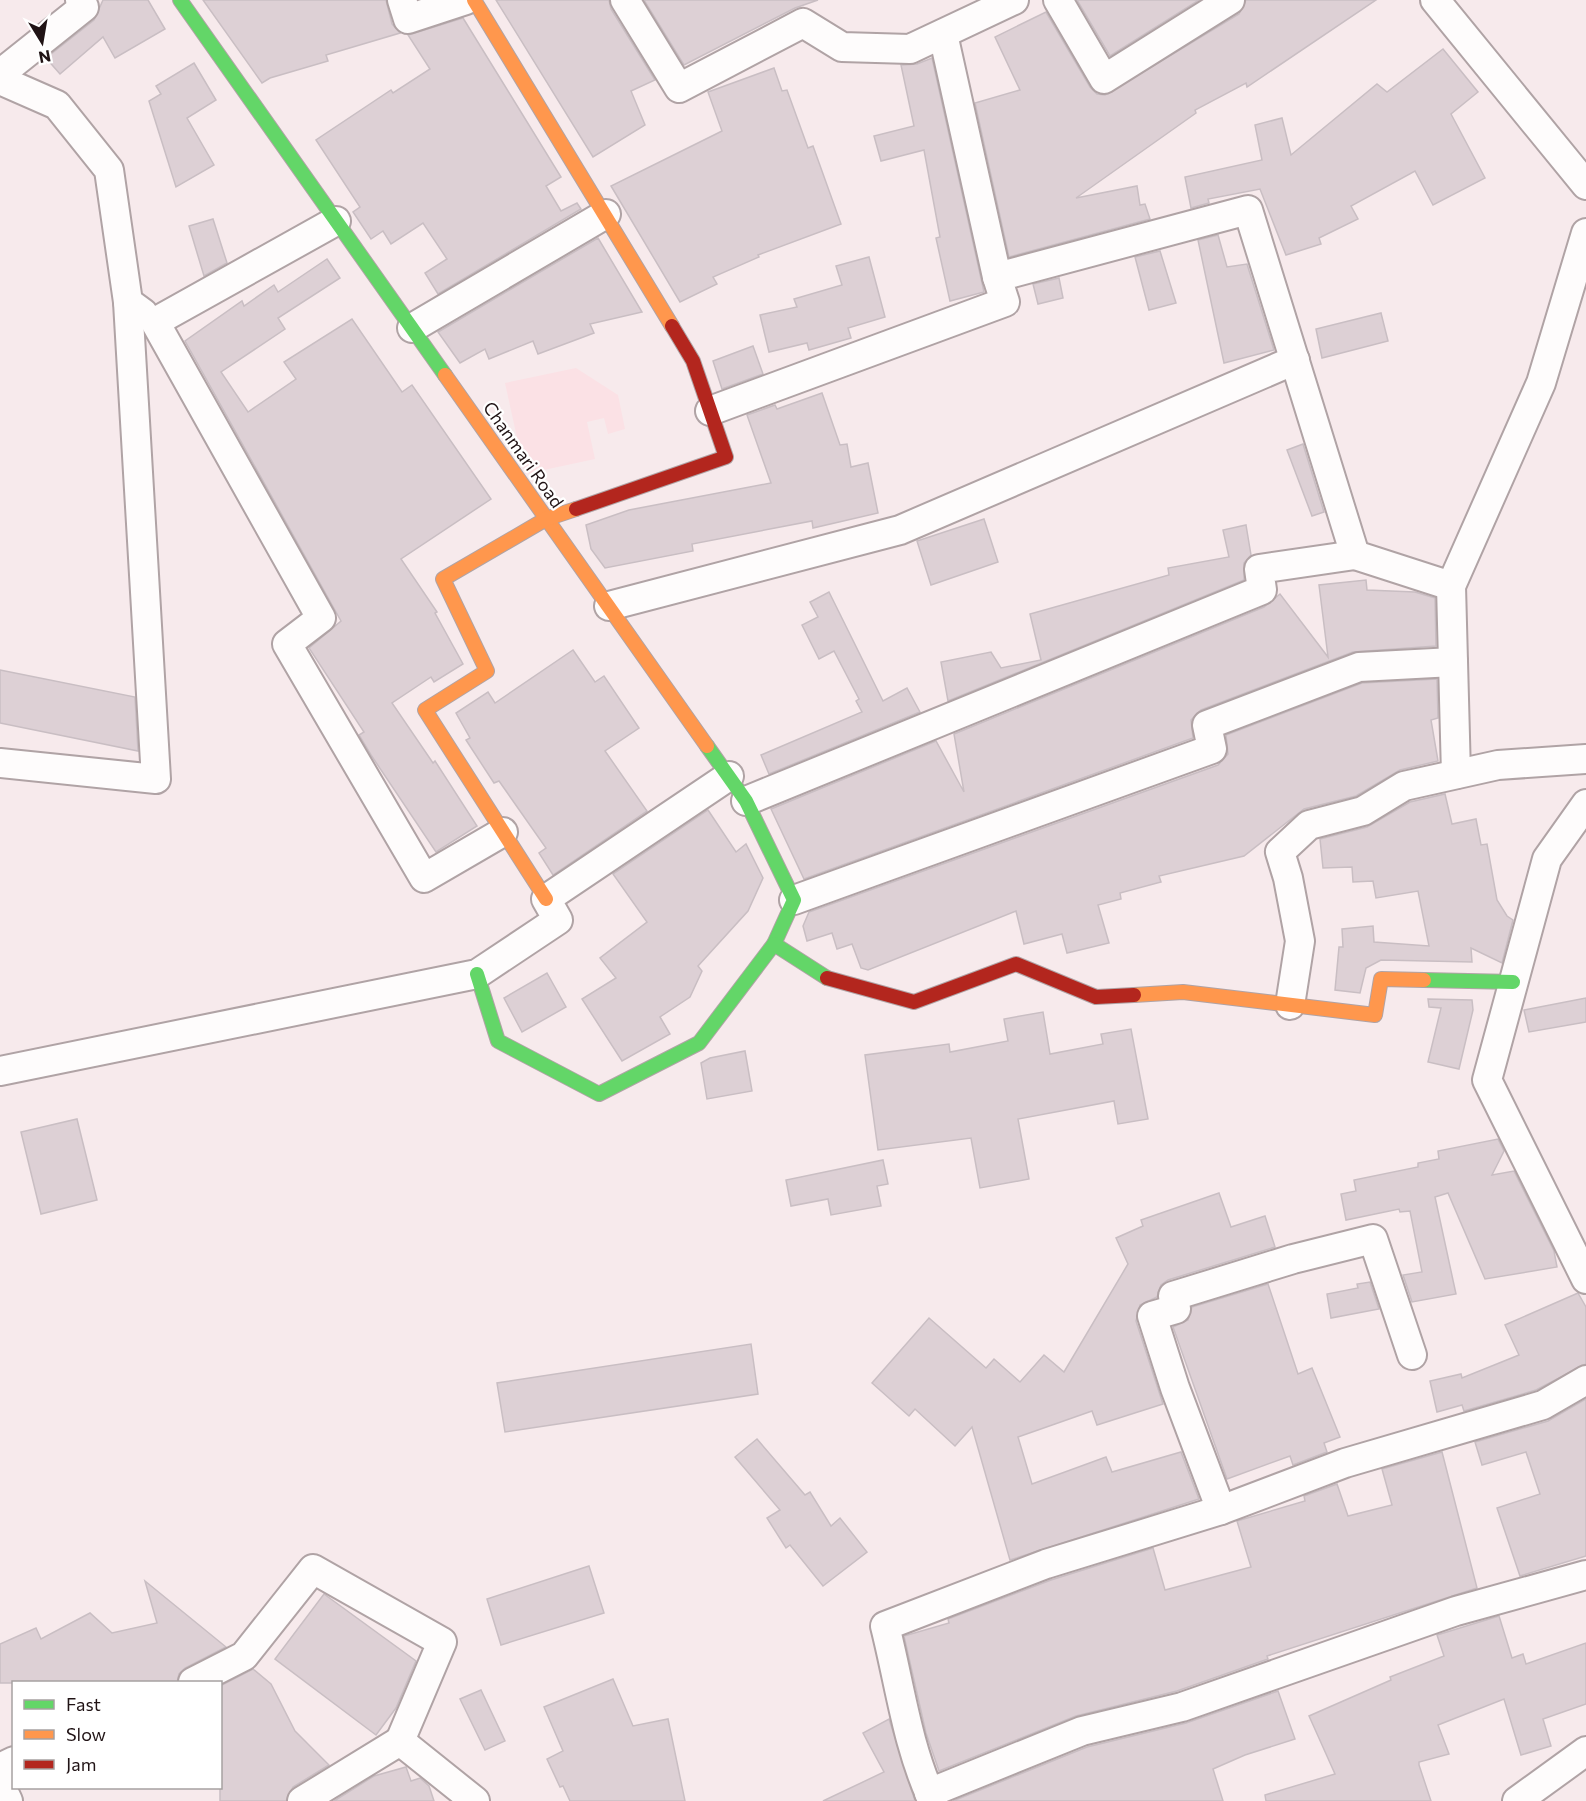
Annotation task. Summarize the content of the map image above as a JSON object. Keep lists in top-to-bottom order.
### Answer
{
  "streets": {
    "street": ["Chanmari Road"]
  },
  "legend": ["Fast", "Slow", "Jam"],
  "north": "bottom"
}
